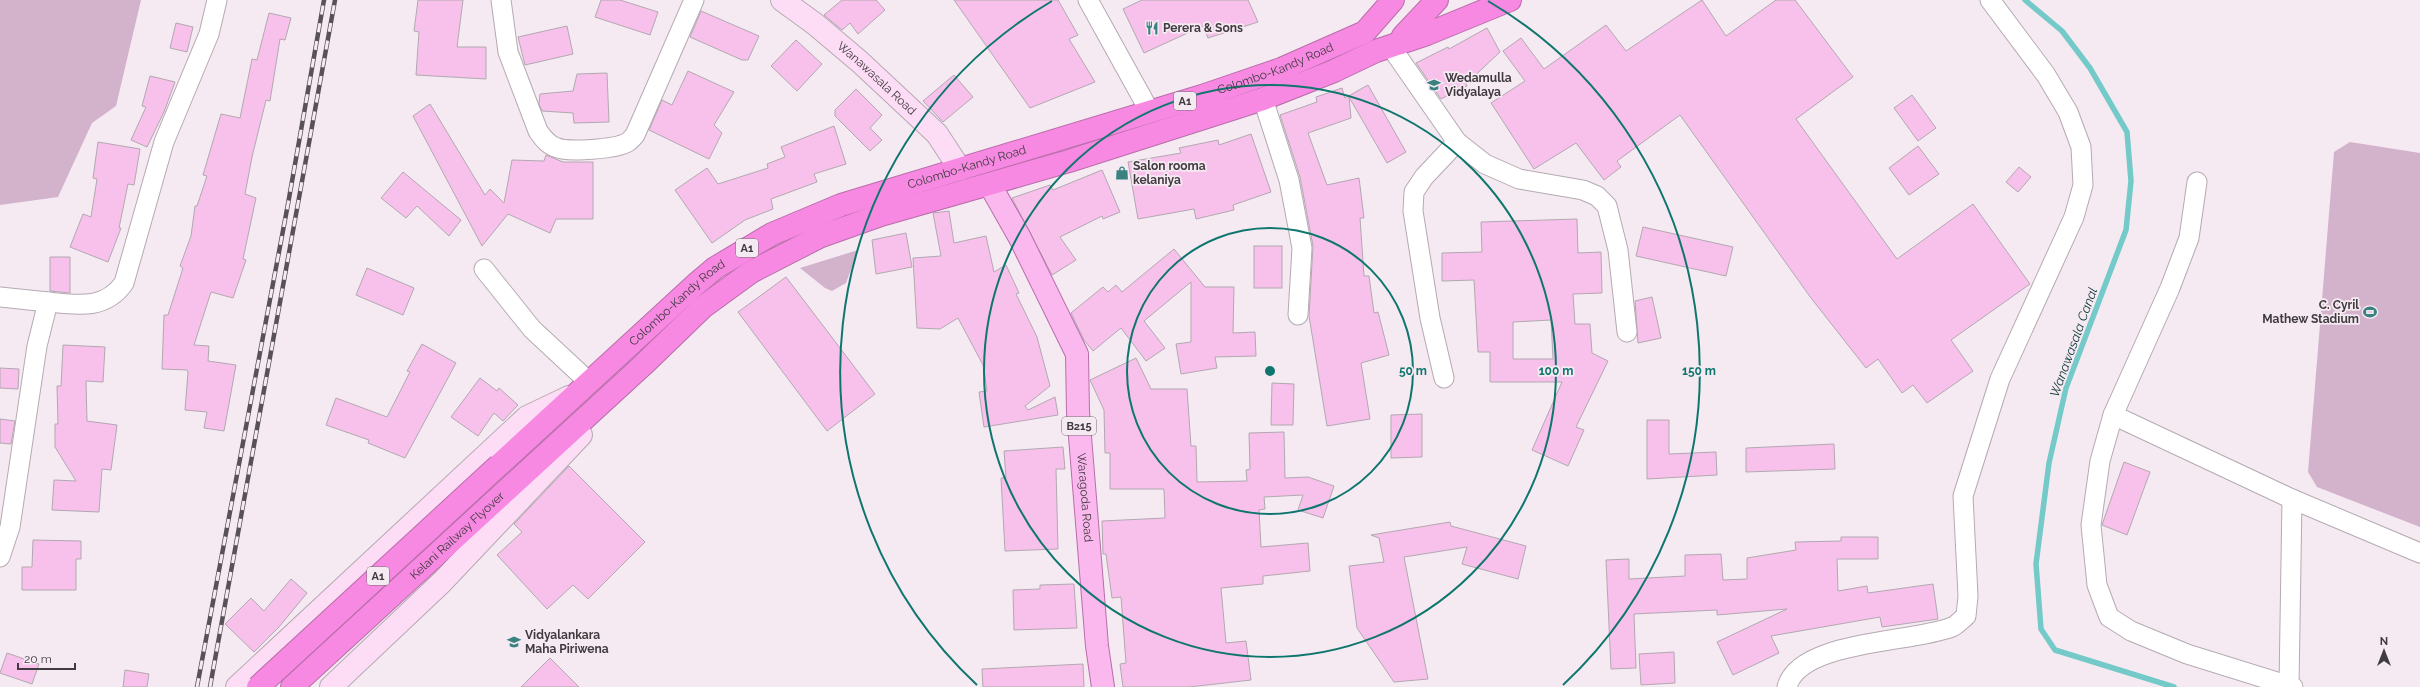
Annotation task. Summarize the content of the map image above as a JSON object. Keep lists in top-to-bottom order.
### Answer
{
  "streets": {
    "highway": ["Colombo-Kandy Road", "A1", "Kelani Railway Flyover"],
    "main road": ["B215", "Waragoda Road"],
    "street": ["Wanawasala Road"]
  },
  "crossings": [
    ["Colombo-Kandy Road", "Wanawasala Road"],
    ["Colombo-Kandy Road", "Waragoda Road"],
    ["Colombo-Kandy Road", "Kelani Railway Flyover"]
  ],
  "water": ["Wanawasala Canal"],
  "places": {
    "restaurant": ["Perera & Sons"],
    "school or university": ["Wedamulla Vidyalaya", "Vidyalankara Maha Piriwena"],
    "shop": ["Salon rooma kelaniya"],
    "sports": ["C. Cyril Mathew Stadium"]
  },
  "scale_bar": "20 m",
  "north": "top",
  "rings": ["50 m", "100 m", "150 m"]
}
